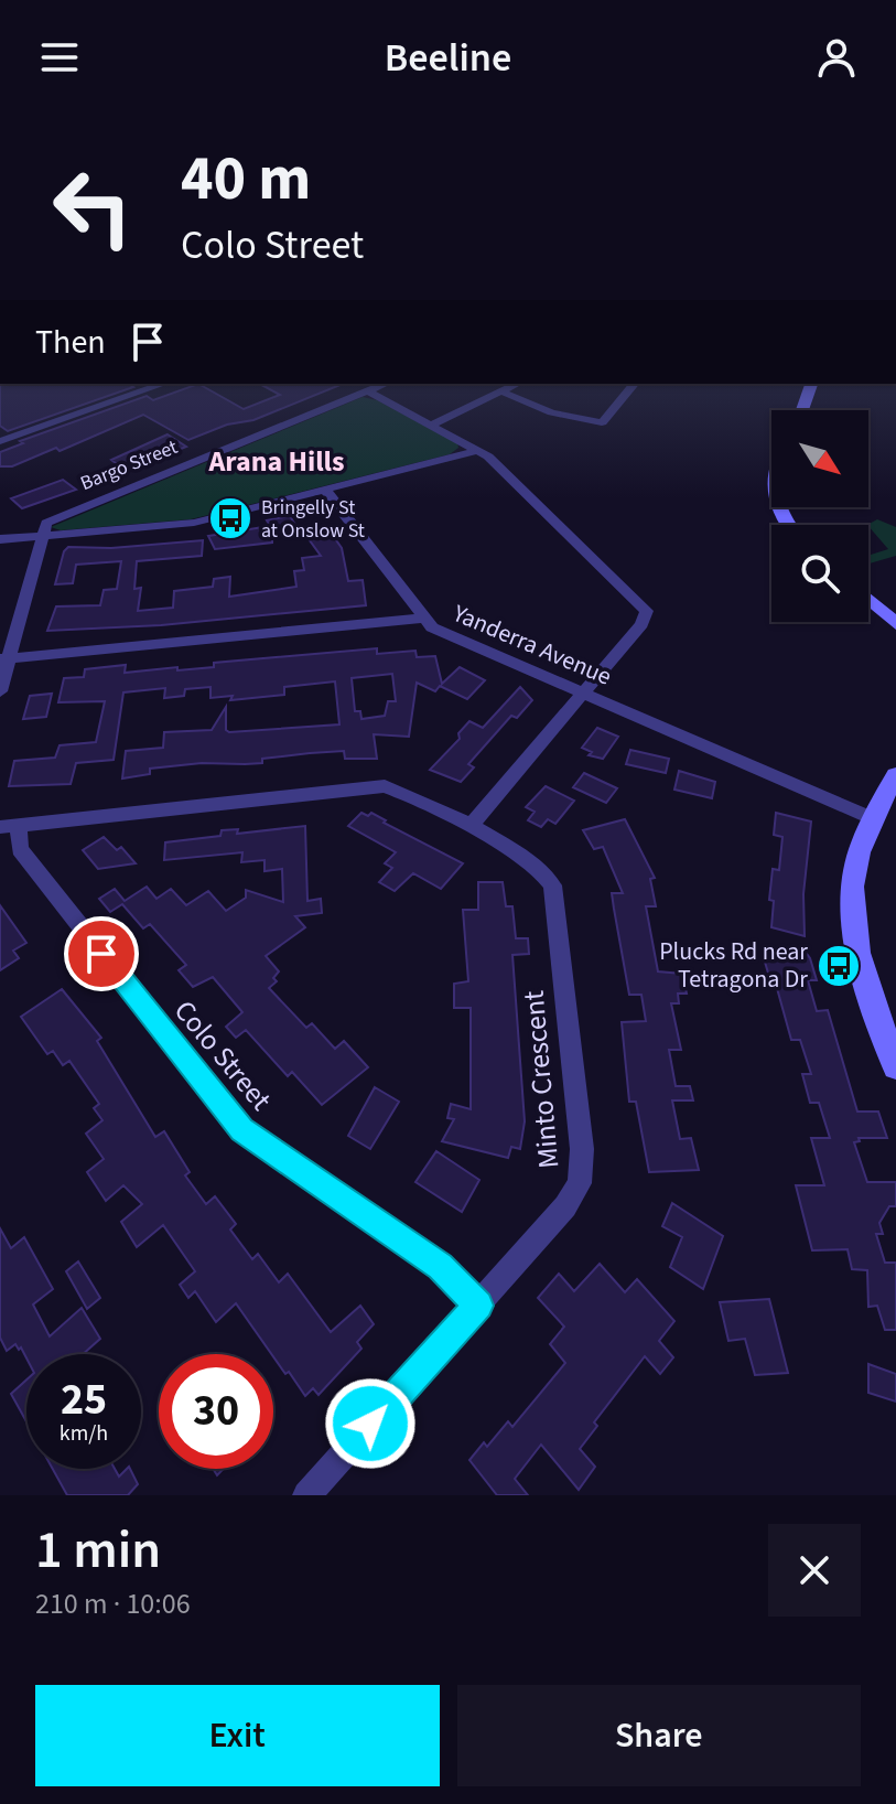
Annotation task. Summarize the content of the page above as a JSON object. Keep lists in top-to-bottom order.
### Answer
{
  "streets": {
    "street": [
      "Bargo Street",
      "Yanderra Avenue",
      "Colo Street",
      "Minto Crescent"
    ]
  },
  "crossings": [
    ["Colo Street", "Minto Crescent"]
  ],
  "districts": ["Arana Hills"],
  "places": {
    "bus stop": ["Bringelly St at Onslow St", "Plucks Rd near Tetragona Dr"]
  },
  "north": "bottom right",
  "page": {
    "header": "Beeline",
    "turn": ["40 m", "Colo Street"],
    "then": "Then",
    "speed": "25 km/h",
    "limit": "30",
    "heading": ["1 min", "210 m · 10:06"],
    "buttons": ["Exit", "Share"]
  }
}
